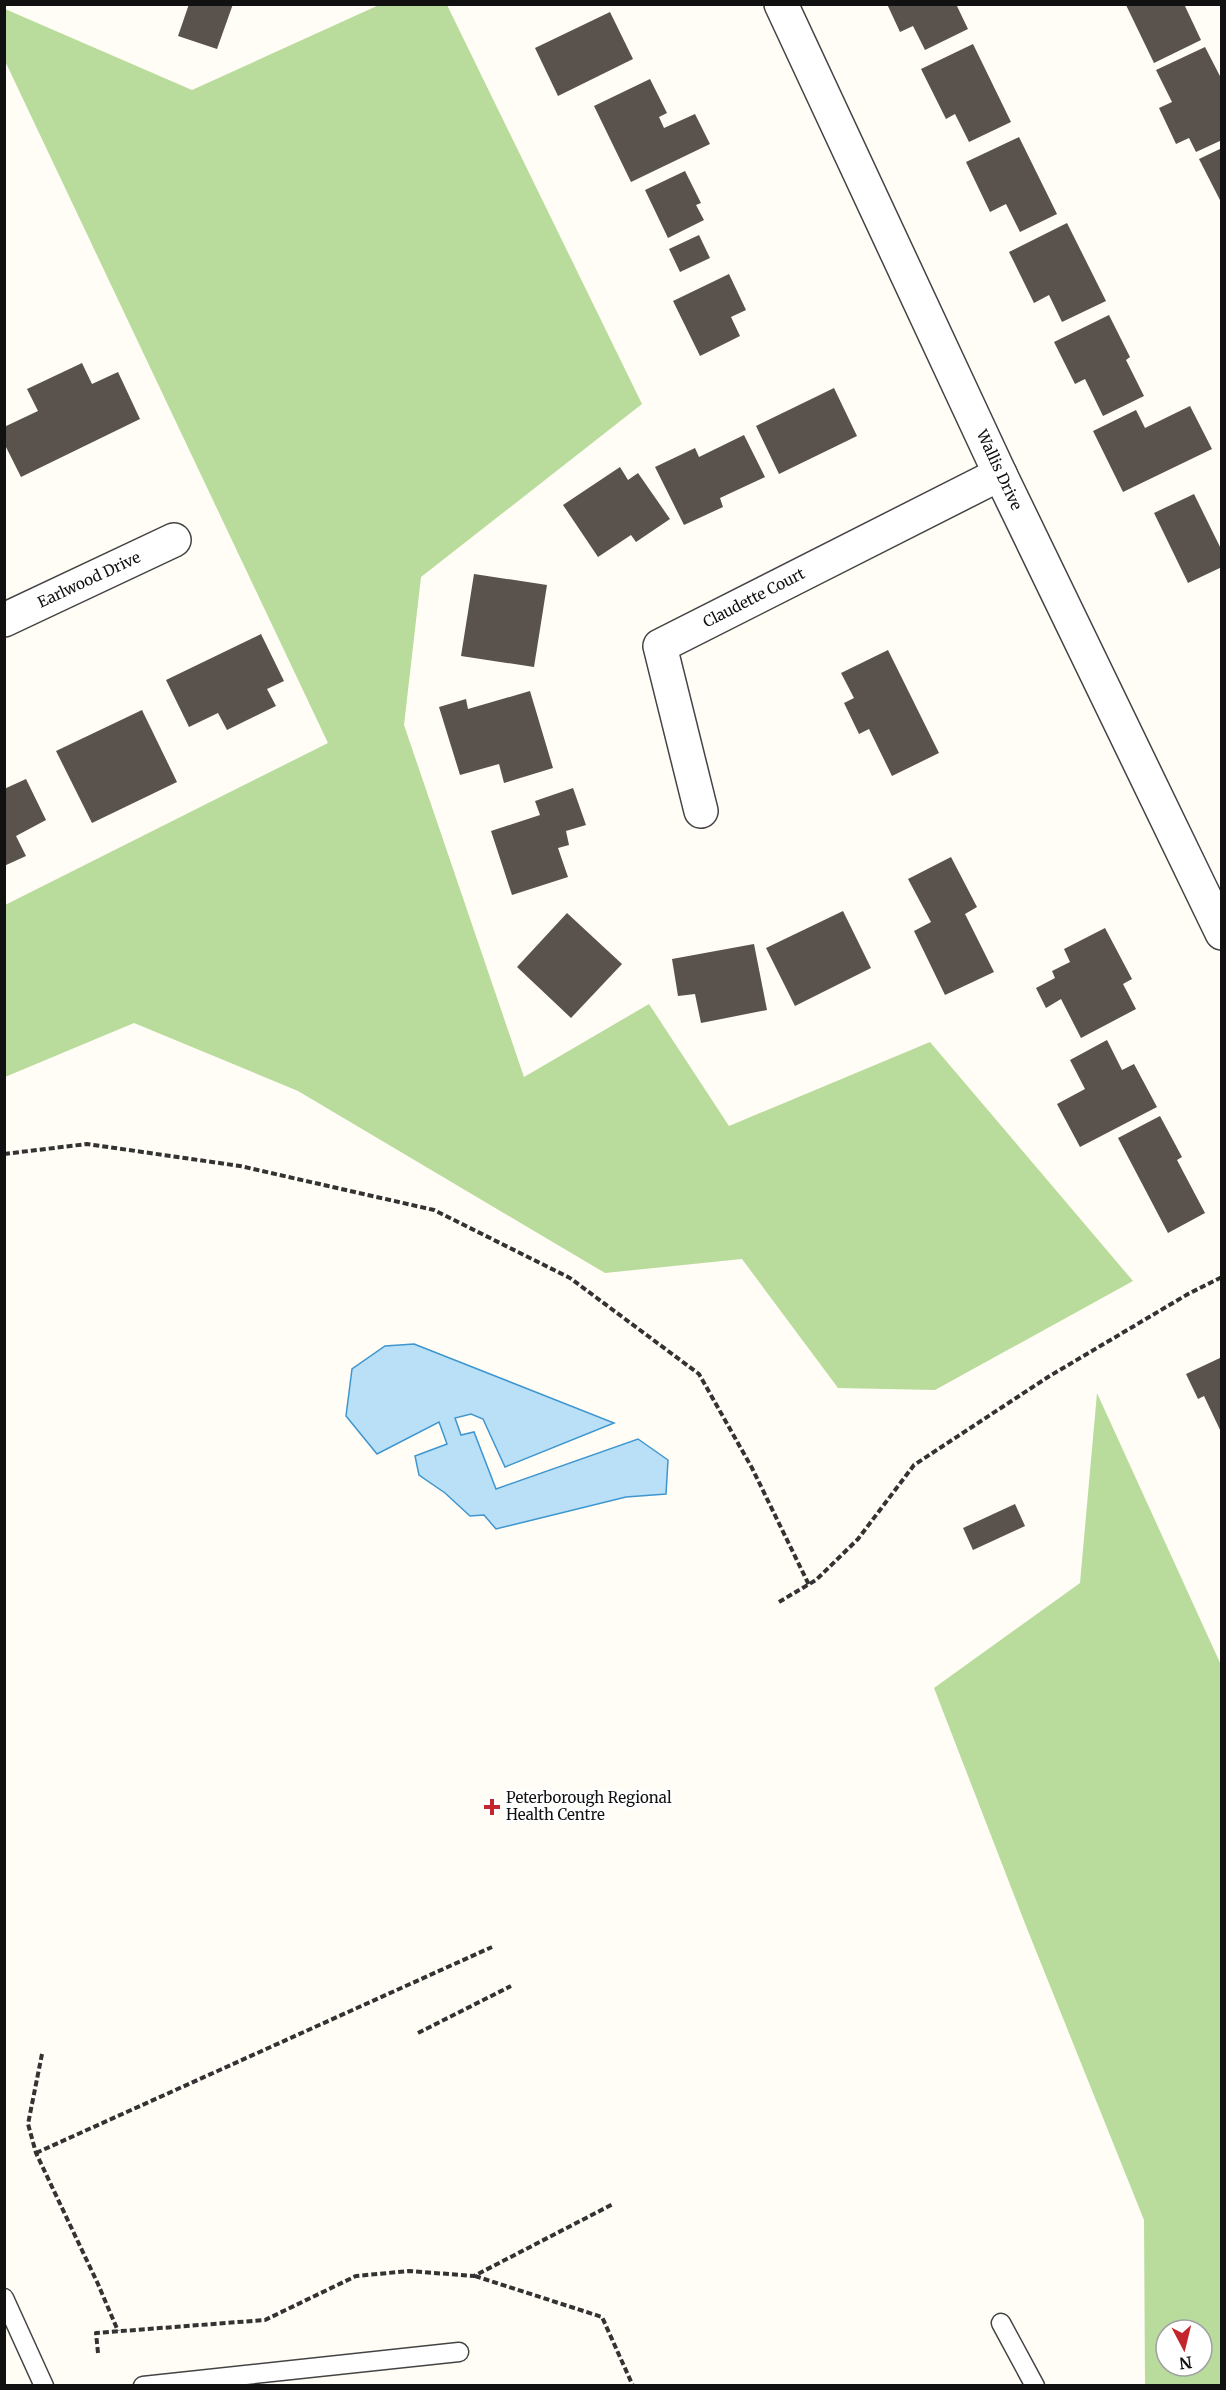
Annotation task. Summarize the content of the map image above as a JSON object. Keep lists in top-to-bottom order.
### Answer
{
  "streets": {
    "street": ["Wallis Drive", "Earlwood Drive", "Claudette Court"]
  },
  "crossings": [
    ["Wallis Drive", "Claudette Court"]
  ],
  "places": {
    "health": ["Peterborough Regional Health Centre"]
  },
  "north": "bottom"
}
